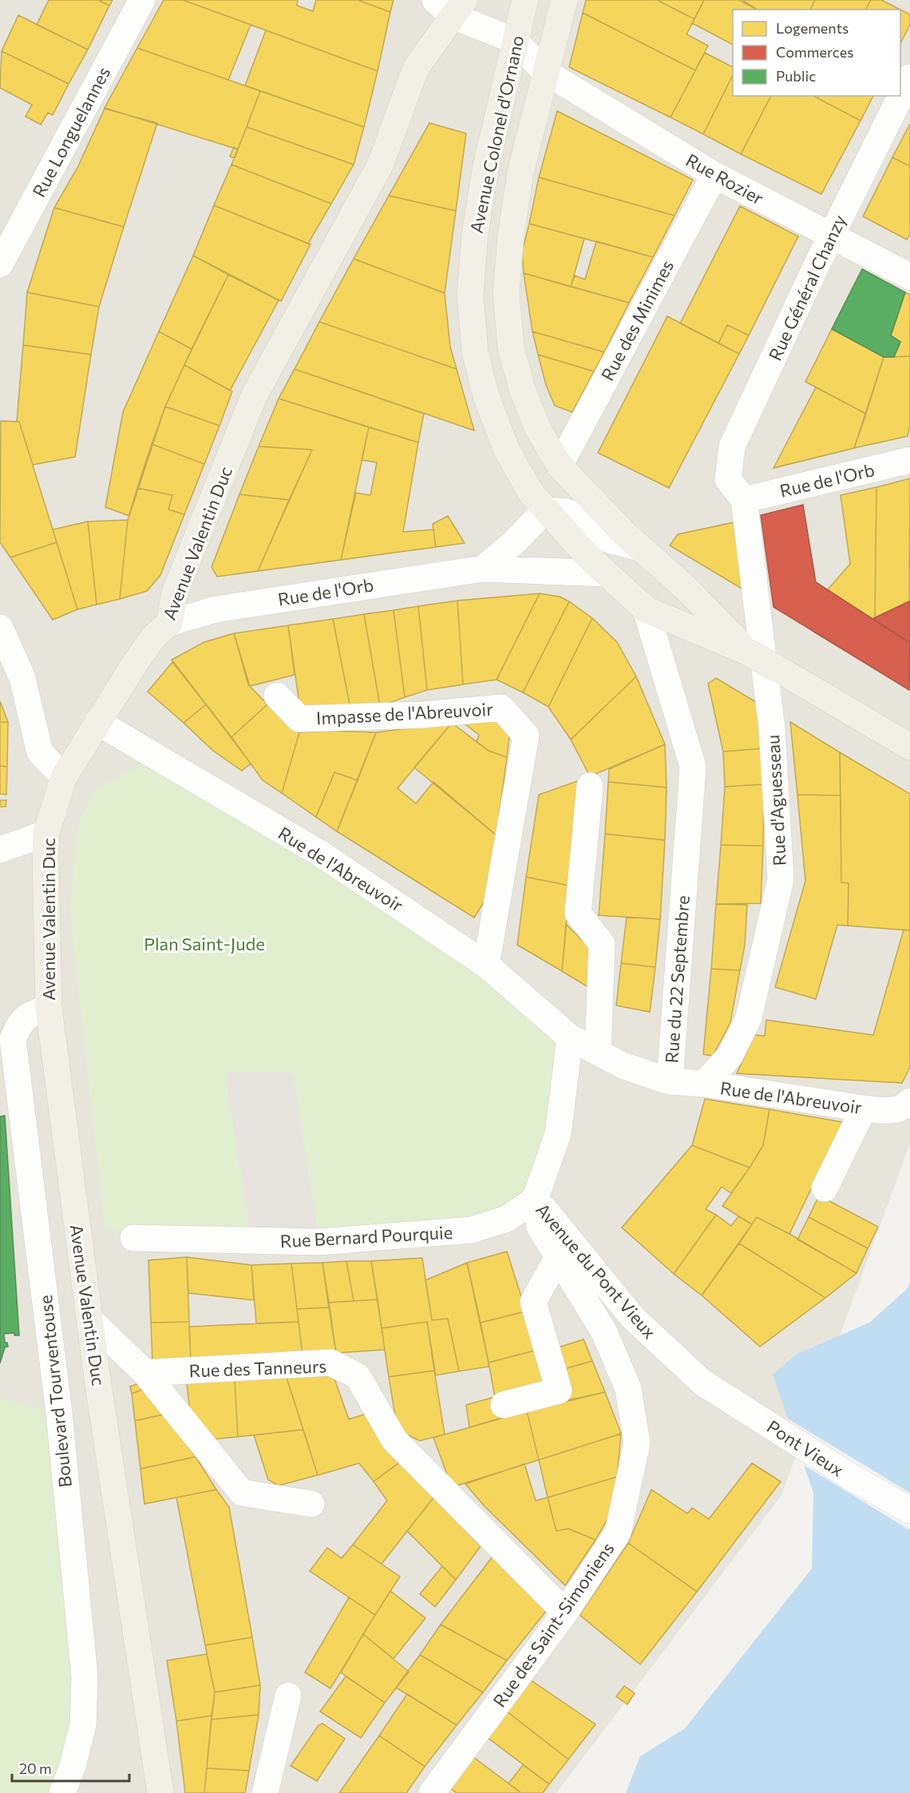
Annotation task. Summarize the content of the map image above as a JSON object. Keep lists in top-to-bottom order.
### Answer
{
  "streets": {
    "main road": ["Avenue Colonel d'Ornano", "Avenue Valentin Duc"],
    "street": [
      "Rue Longuelannes",
      "Rue Rozier",
      "Rue Général Chanzy",
      "Rue des Minimes",
      "Rue de l'Orb",
      "Impasse de l'Abreuvoir",
      "Rue d'Aguesseau",
      "Rue de l'Abreuvoir",
      "Rue du 22 Septembre",
      "Rue Bernard Pourquie",
      "Avenue du Pont Vieux",
      "Rue des Tanneurs",
      "Boulevard Tourventouse",
      "Pont Vieux",
      "Rue des Saint-Simoniens"
    ]
  },
  "crossings": [
    ["Avenue Colonel d'Ornano", "Rue Rozier"],
    ["Avenue Colonel d'Ornano", "Rue des Minimes"],
    ["Avenue Colonel d'Ornano", "Rue de l'Orb"],
    ["Avenue Colonel d'Ornano", "Rue du 22 Septembre"],
    ["Rue Rozier", "Rue Général Chanzy"],
    ["Rue Rozier", "Rue des Minimes"],
    ["Rue Général Chanzy", "Rue de l'Orb"],
    ["Rue Général Chanzy", "Rue d'Aguesseau"],
    ["Rue de l'Orb", "Avenue Valentin Duc"],
    ["Rue de l'Orb", "Rue d'Aguesseau"],
    ["Avenue Valentin Duc", "Rue de l'Abreuvoir"],
    ["Avenue Valentin Duc", "Boulevard Tourventouse"],
    ["Impasse de l'Abreuvoir", "Rue de l'Abreuvoir"],
    ["Rue d'Aguesseau", "Rue de l'Abreuvoir"],
    ["Rue de l'Abreuvoir", "Rue du 22 Septembre"],
    ["Rue Bernard Pourquie", "Avenue du Pont Vieux"],
    ["Avenue du Pont Vieux", "Pont Vieux"],
    ["Avenue du Pont Vieux", "Rue des Saint-Simoniens"],
    ["Rue des Tanneurs", "Rue des Saint-Simoniens"]
  ],
  "parks": ["Plan Saint-Jude"],
  "legend": ["Logements", "Commerces", "Public"],
  "scale_bar": "20 m"
}
